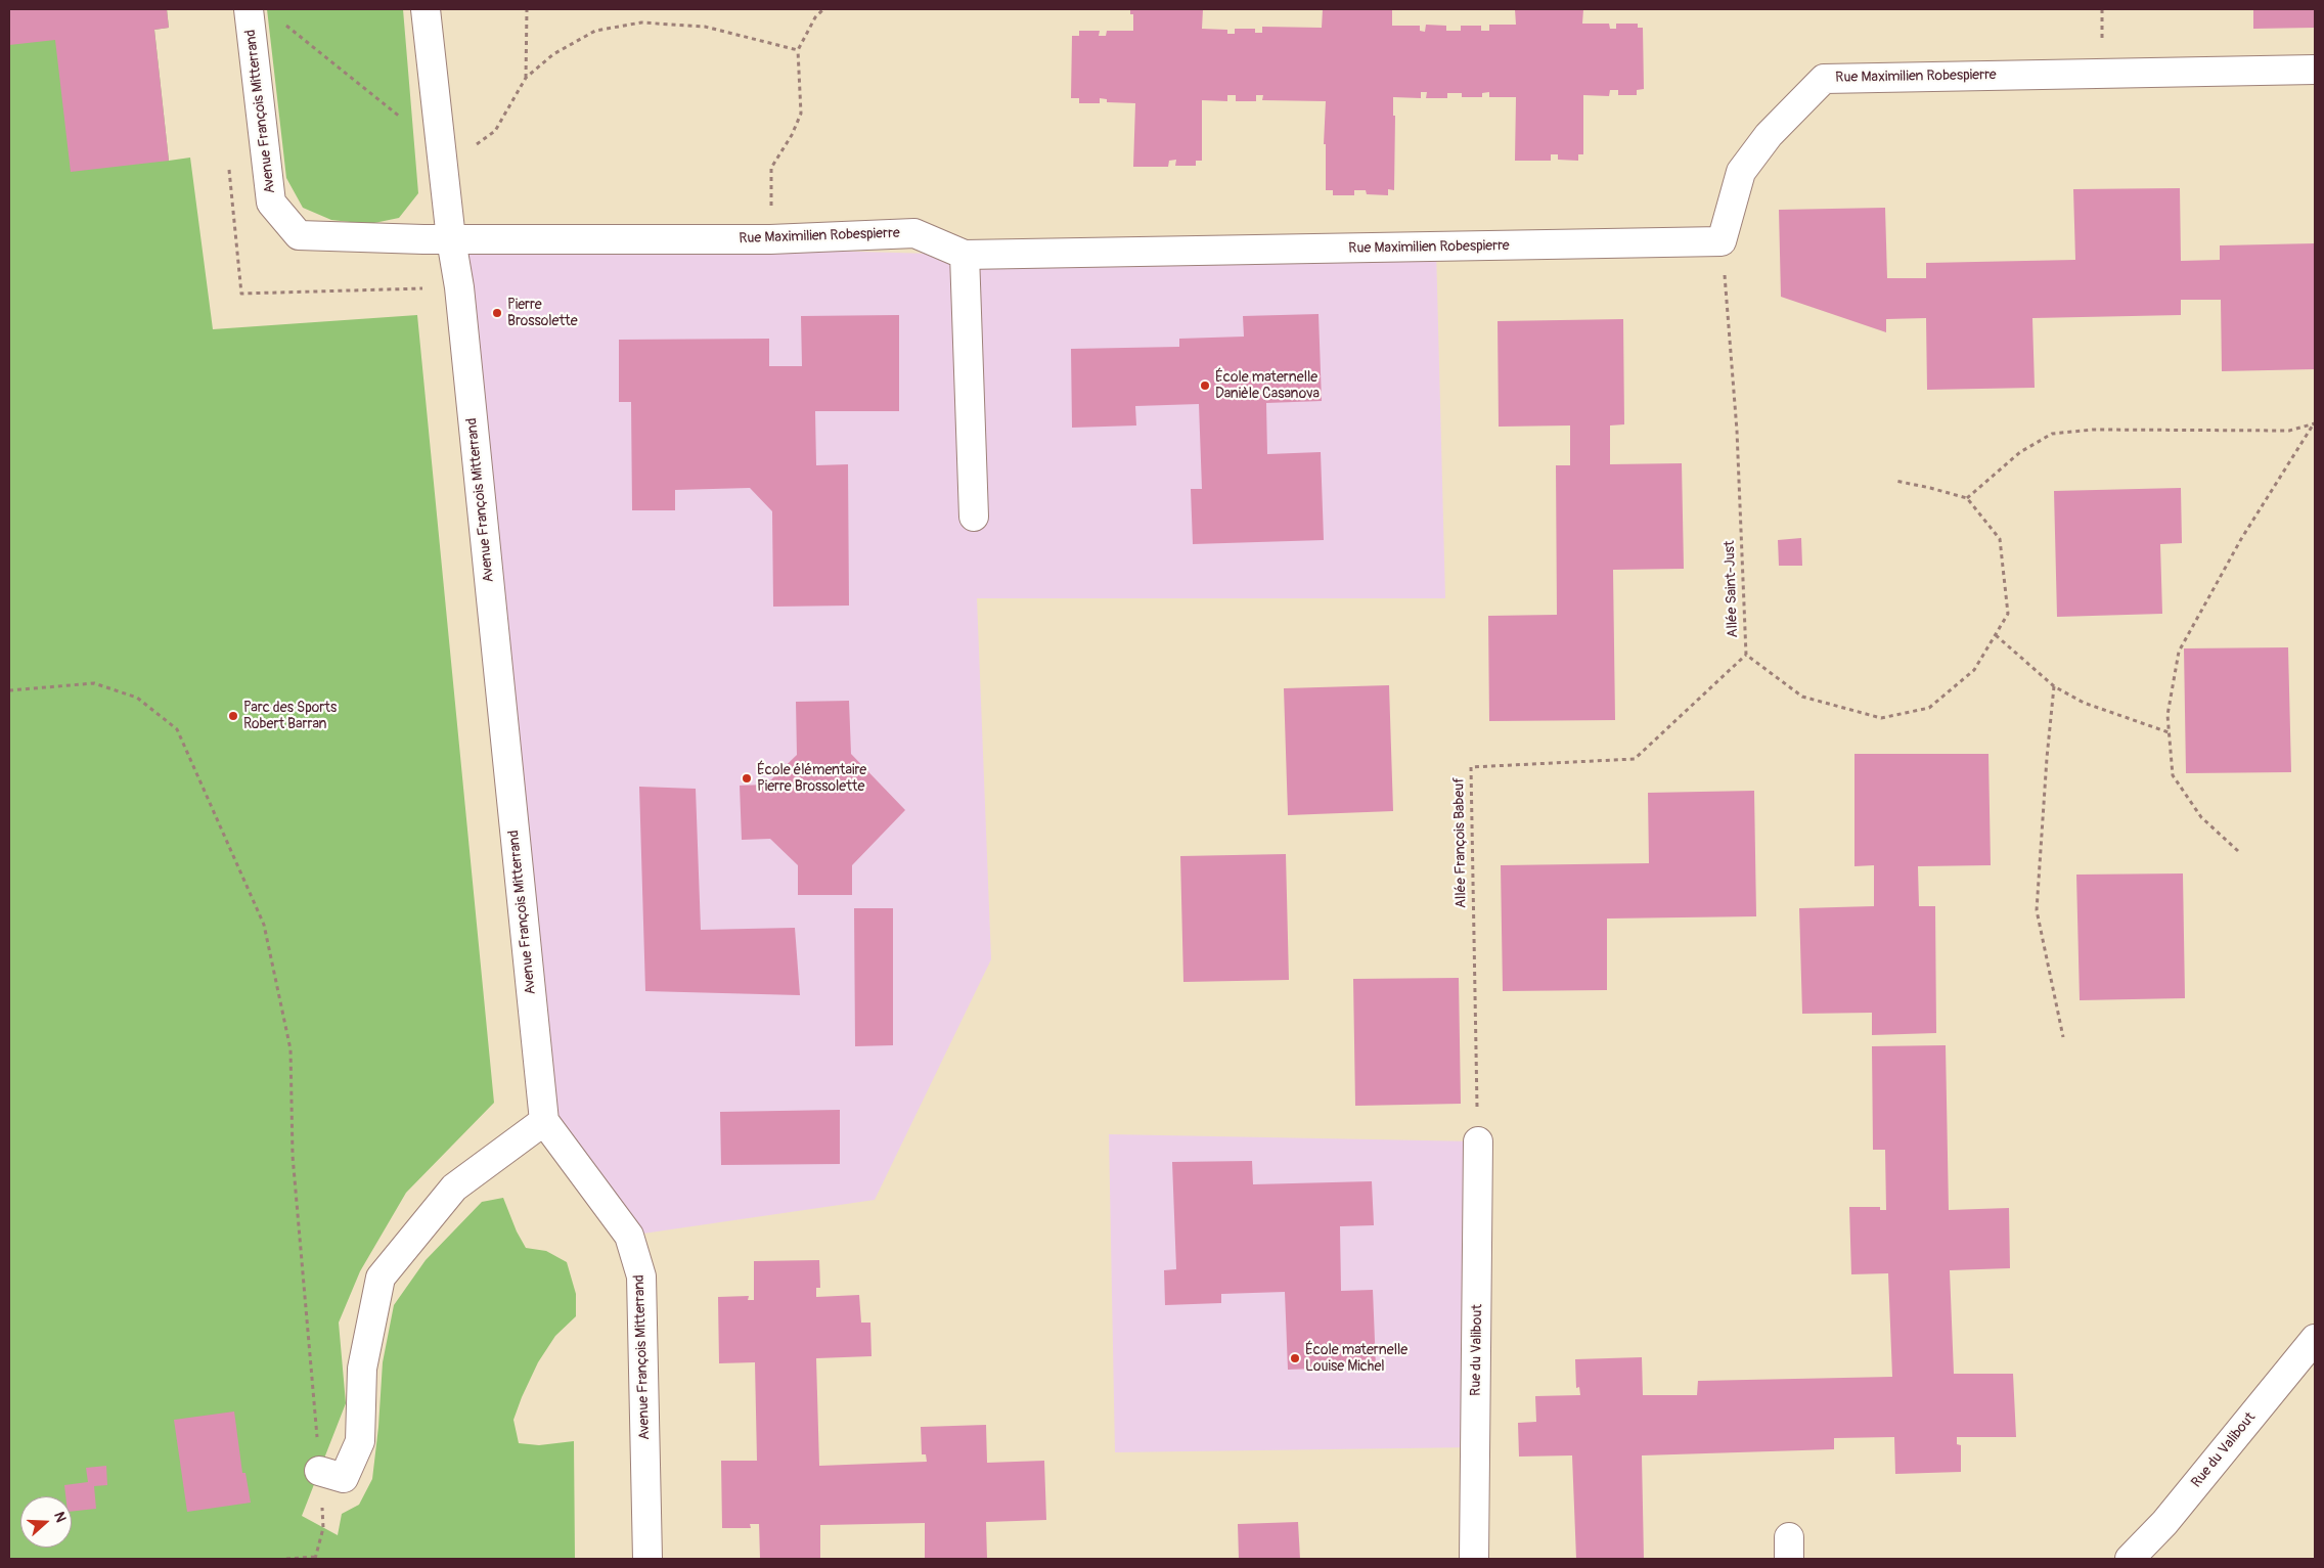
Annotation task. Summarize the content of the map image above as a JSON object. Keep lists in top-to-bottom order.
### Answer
{
  "streets": {
    "street": ["Rue Maximilien Robespierre", "Avenue François Mitterrand", "Rue du Valibout"],
    "path": ["Allée Saint-Just", "Allée François Babeuf"]
  },
  "crossings": [
    ["Rue Maximilien Robespierre", "Avenue François Mitterrand"],
    ["Rue Maximilien Robespierre", "Allée Saint-Just"],
    ["Allée Saint-Just", "Allée François Babeuf"],
    ["Allée François Babeuf", "Rue du Valibout"]
  ],
  "places": [
    "Pierre Brossolette",
    "École maternelle Danièle Casanova",
    "Parc des Sports Robert Barran",
    "École élémentaire Pierre Brossolette",
    "École maternelle Louise Michel"
  ],
  "north": "right"
}
